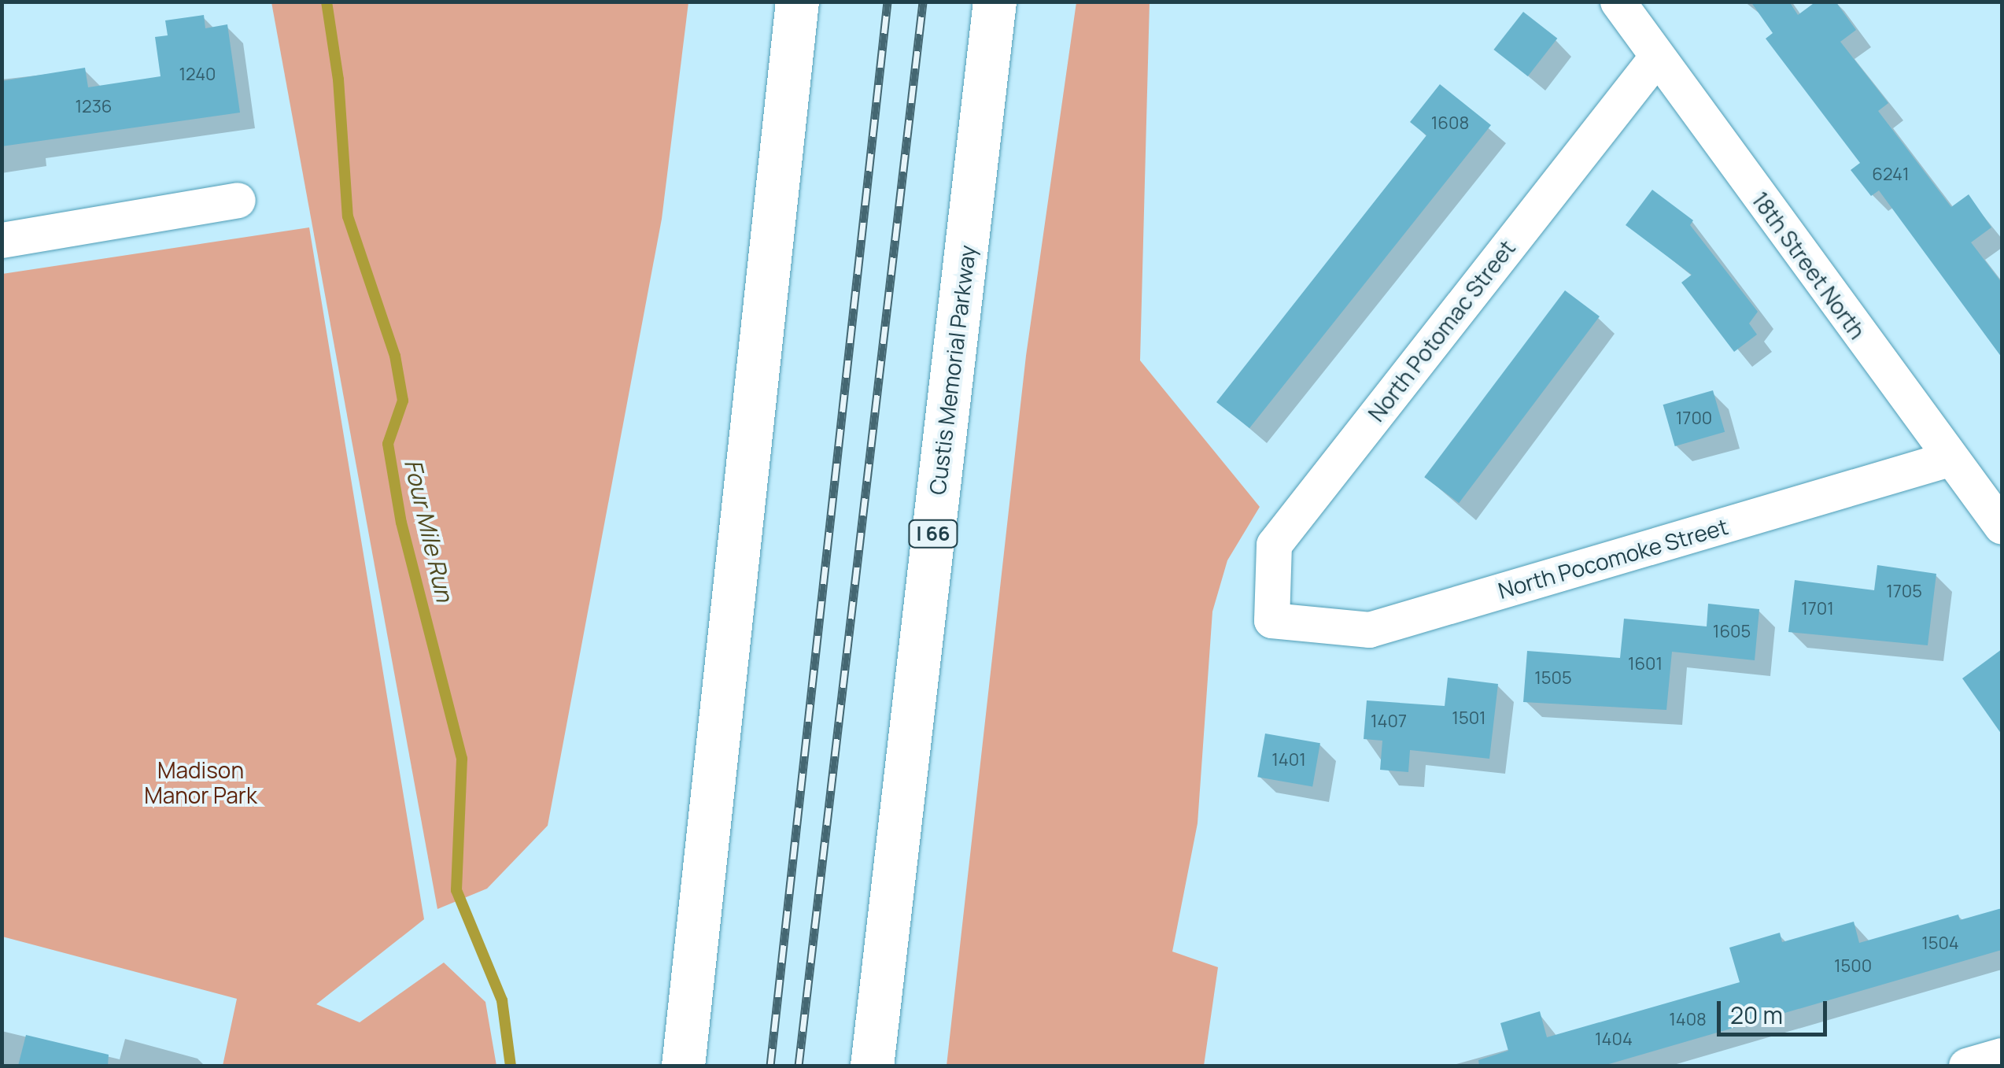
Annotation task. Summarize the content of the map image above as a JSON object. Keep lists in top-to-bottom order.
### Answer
{
  "streets": {
    "highway": ["Custis Memorial Parkway", "I 66"],
    "street": ["18th Street North", "North Potomac Street", "North Pocomoke Street"]
  },
  "crossings": [
    ["18th Street North", "North Potomac Street"],
    ["18th Street North", "North Pocomoke Street"],
    ["North Potomac Street", "North Pocomoke Street"]
  ],
  "water": ["Four Mile Run"],
  "parks": ["Madison Manor Park"],
  "house_numbers": [
    "1240",
    "1236",
    "1608",
    "6241",
    "1700",
    "1705",
    "1701",
    "1605",
    "1601",
    "1505",
    "1501",
    "1407",
    "1401",
    "1504",
    "1500",
    "1408",
    "1404"
  ],
  "scale_bar": "20 m"
}
